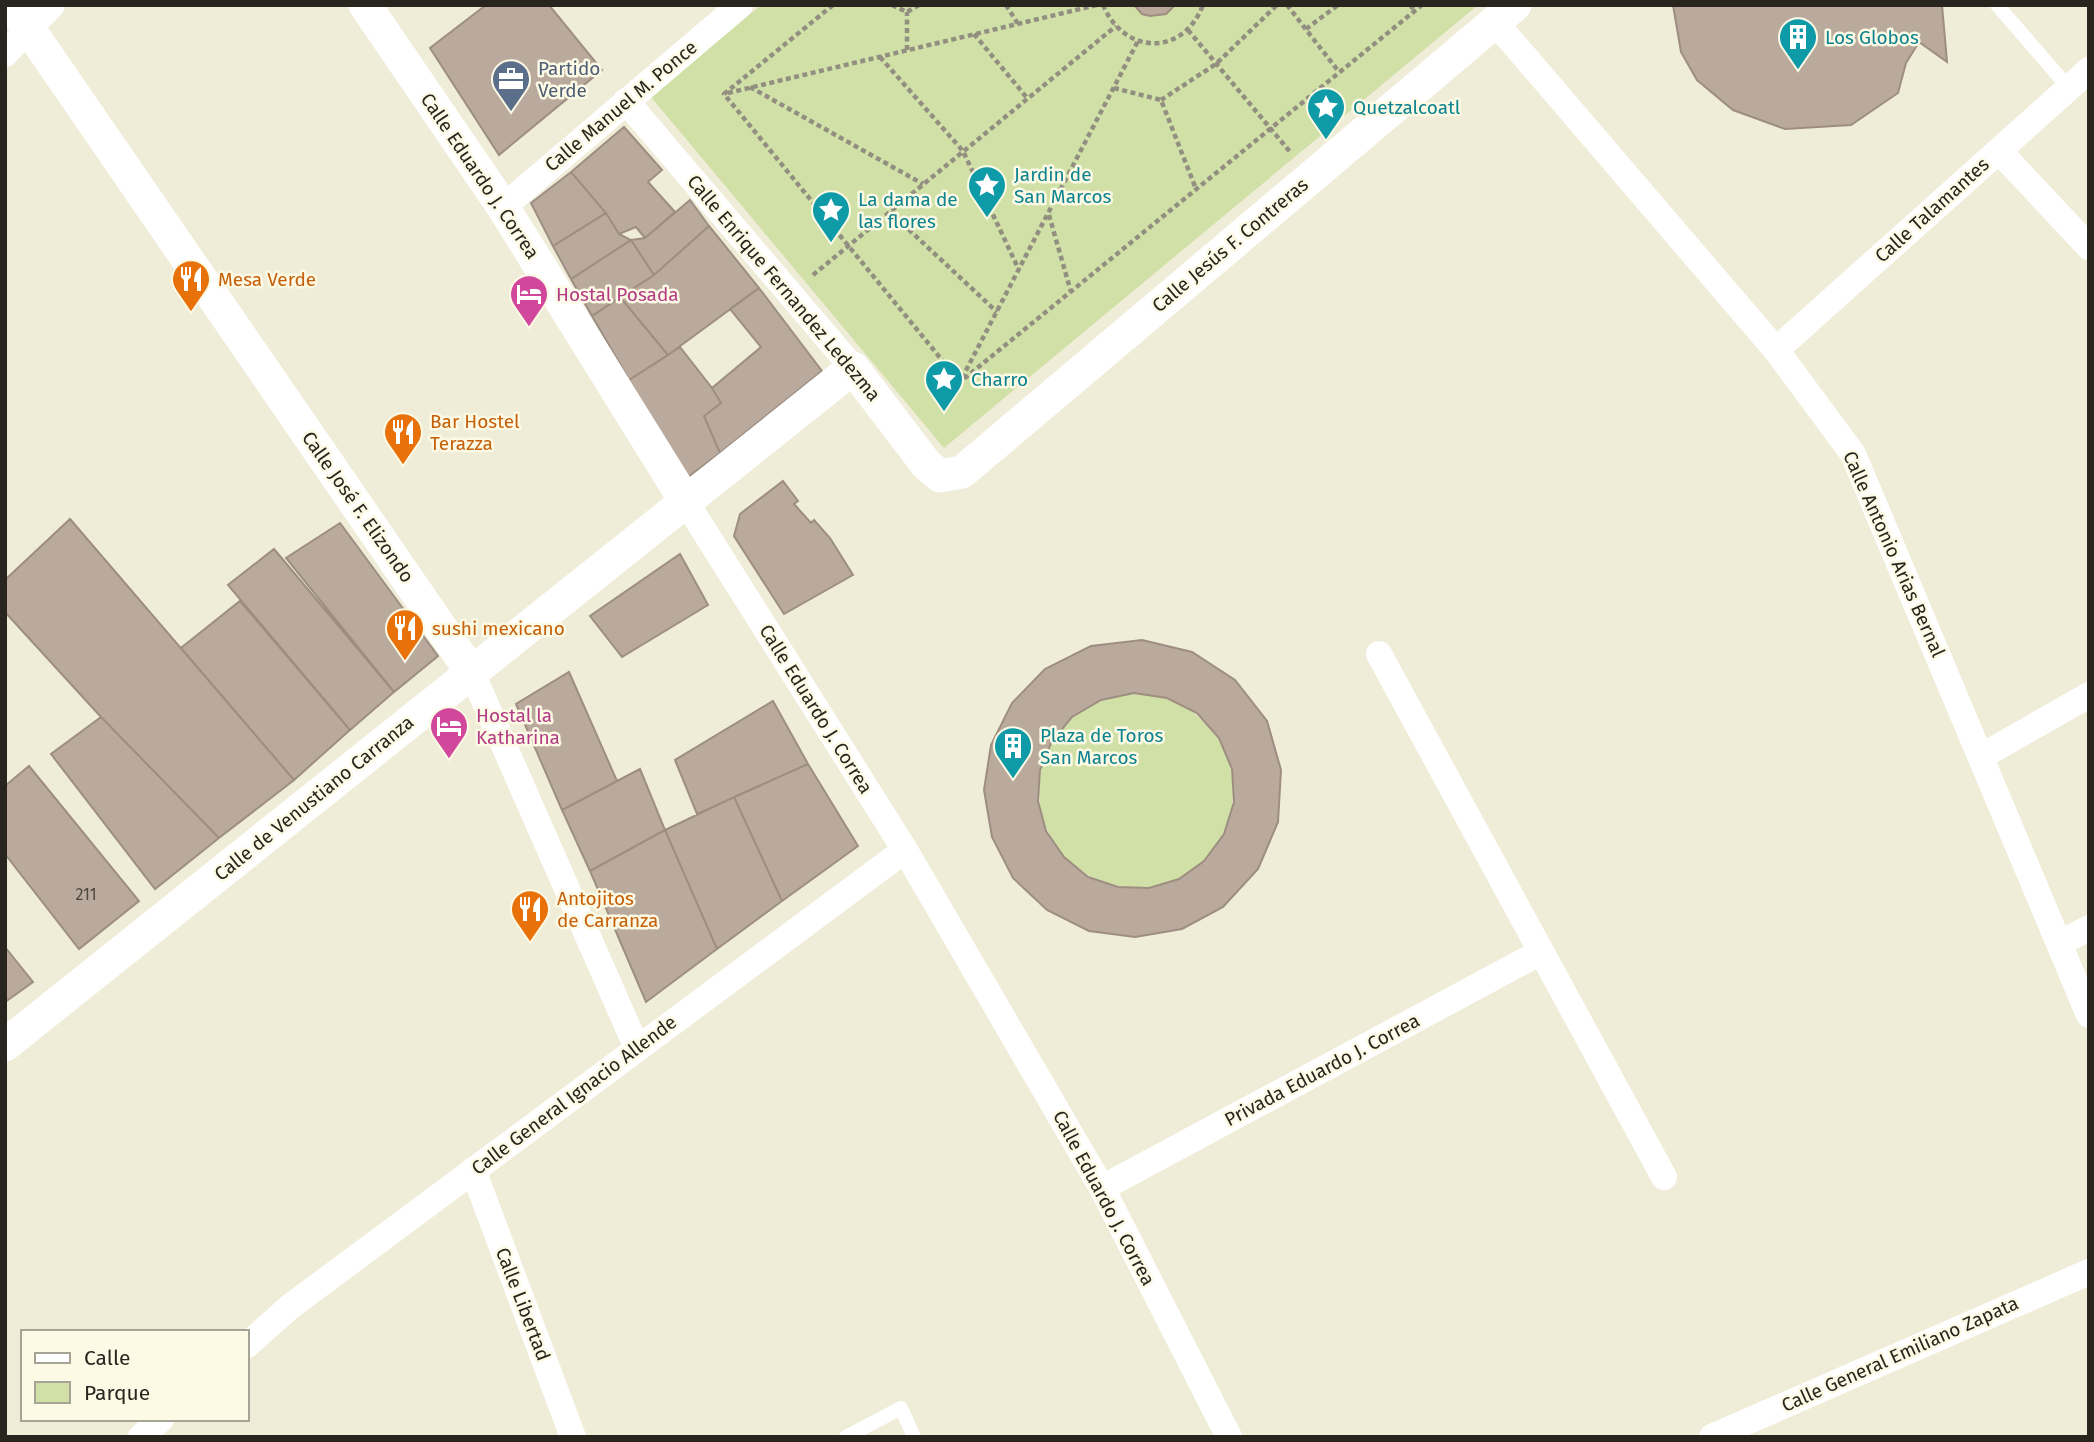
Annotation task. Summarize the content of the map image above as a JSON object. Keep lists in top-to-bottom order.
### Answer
{
  "streets": {
    "street": [
      "Calle Manuel M. Ponce",
      "Calle Eduardo J. Correa",
      "Calle Talamantes",
      "Calle Jesús F. Contreras",
      "Calle Enrique Fernandez Ledezma",
      "Calle José F. Elizondo",
      "Calle Antonio Arias Bernal",
      "Calle de Venustiano Carranza",
      "Privada Eduardo J. Correa",
      "Calle General Ignacio Allende",
      "Calle Libertad",
      "Calle General Emiliano Zapata"
    ]
  },
  "crossings": [
    ["Calle Manuel M. Ponce", "Calle Eduardo J. Correa"],
    ["Calle Manuel M. Ponce", "Calle Enrique Fernandez Ledezma"],
    ["Calle Eduardo J. Correa", "Calle de Venustiano Carranza"],
    ["Calle Eduardo J. Correa", "Privada Eduardo J. Correa"],
    ["Calle Eduardo J. Correa", "Calle General Ignacio Allende"],
    ["Calle Talamantes", "Calle Antonio Arias Bernal"],
    ["Calle Jesús F. Contreras", "Calle Enrique Fernandez Ledezma"],
    ["Calle Jesús F. Contreras", "Calle Antonio Arias Bernal"],
    ["Calle Enrique Fernandez Ledezma", "Calle de Venustiano Carranza"],
    ["Calle José F. Elizondo", "Calle de Venustiano Carranza"],
    ["Calle José F. Elizondo", "Calle General Ignacio Allende"],
    ["Calle General Ignacio Allende", "Calle Libertad"]
  ],
  "places": {
    "building": ["Los Globos", "Plaza de Toros San Marcos"],
    "office": ["Partido Verde"],
    "place": [
      "Quetzalcoatl",
      "Jardin de San Marcos",
      "La dama de las flores",
      "Charro"
    ],
    "restaurant": [
      "Mesa Verde",
      "Bar Hostel Terazza",
      "sushi mexicano",
      "Antojitos de Carranza"
    ],
    "hotel": ["Hostal Posada", "Hostal la Katharina"]
  },
  "house_numbers": ["211"],
  "legend": ["Calle", "Parque"]
}
